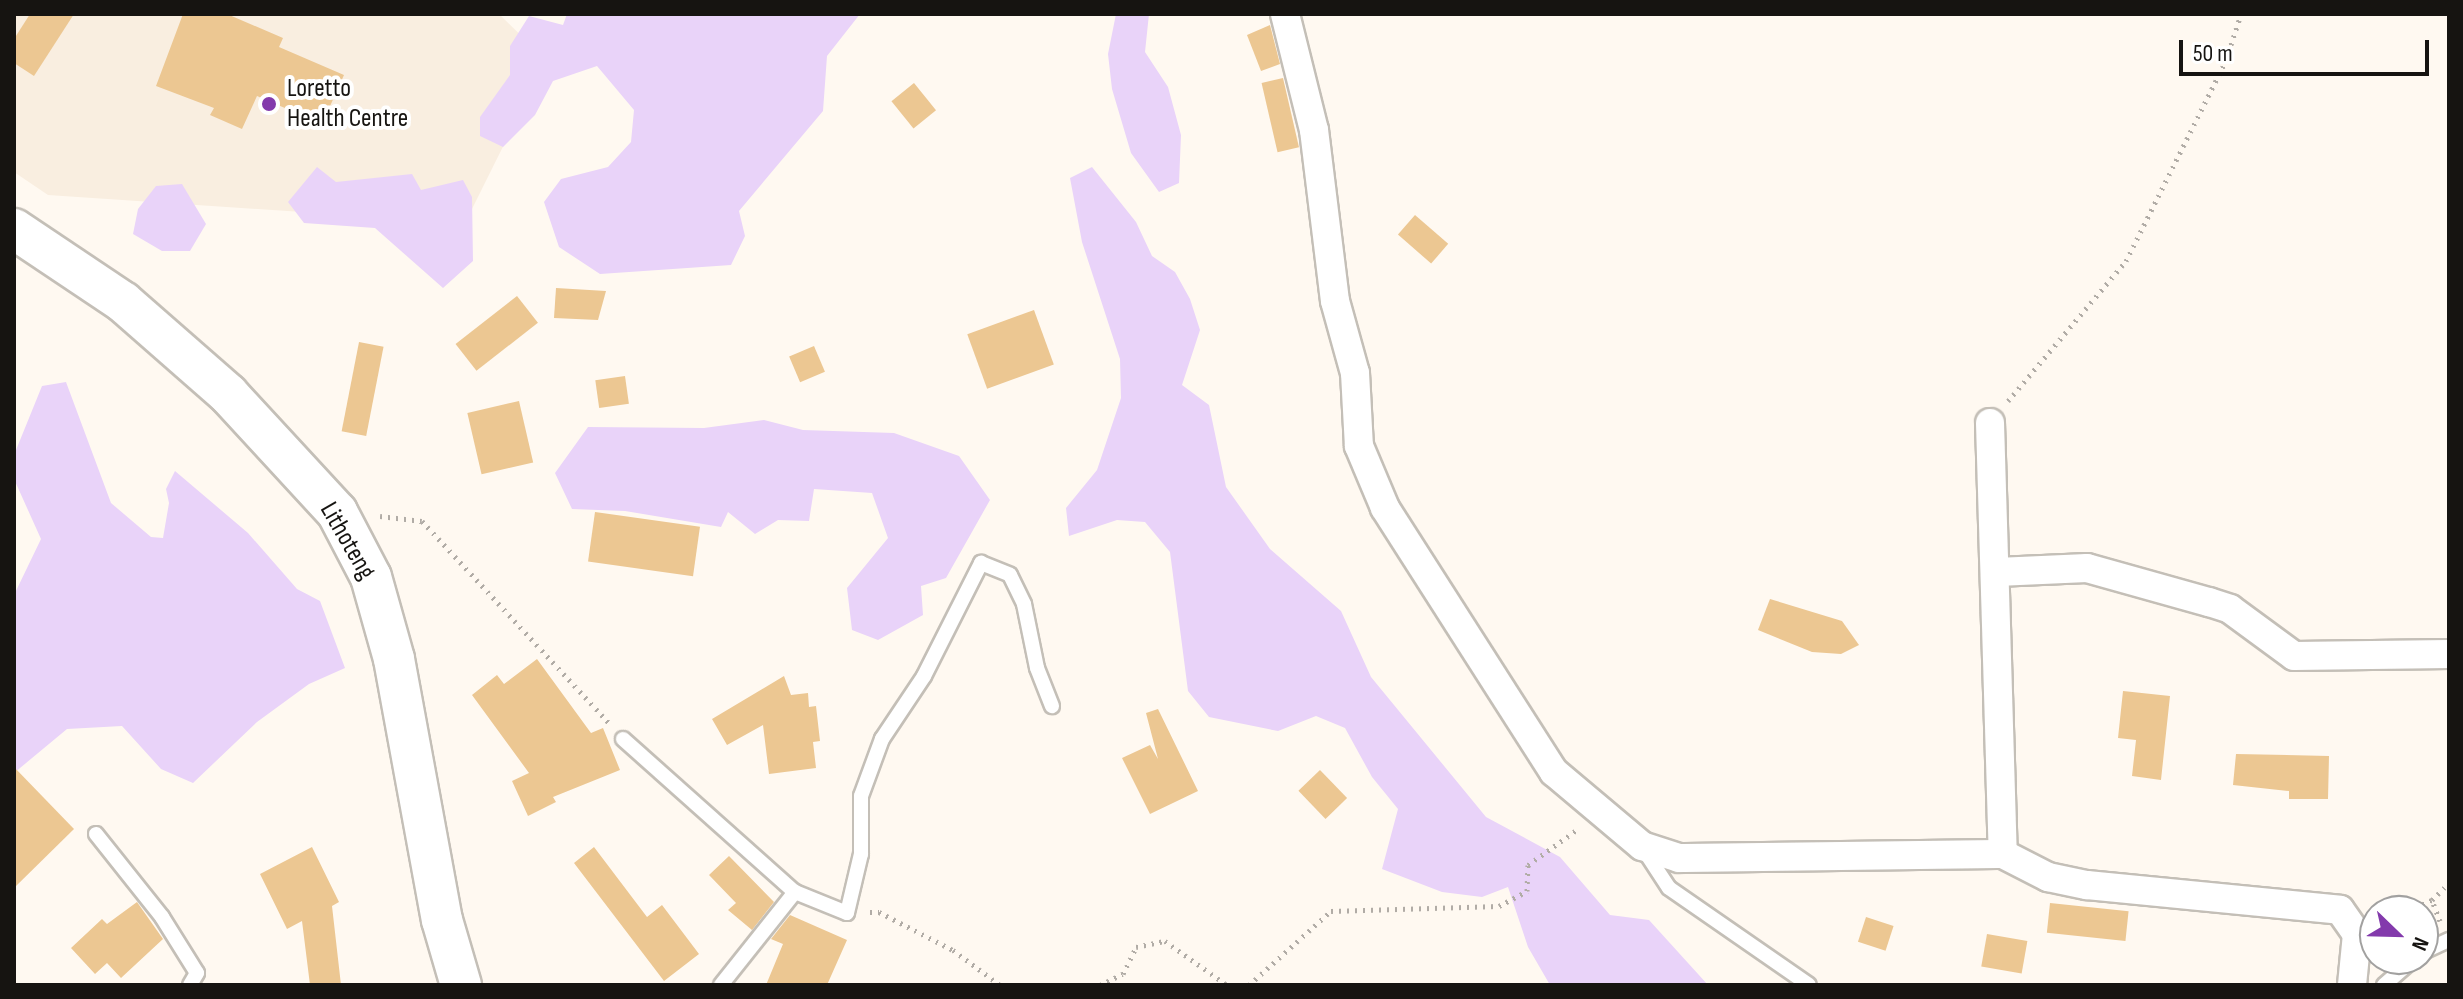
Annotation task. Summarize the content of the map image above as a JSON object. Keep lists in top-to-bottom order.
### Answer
{
  "streets": {
    "main road": ["Lithoteng"]
  },
  "places": ["Loretto Health Centre"],
  "scale_bar": "50 m",
  "north": "bottom right"
}
